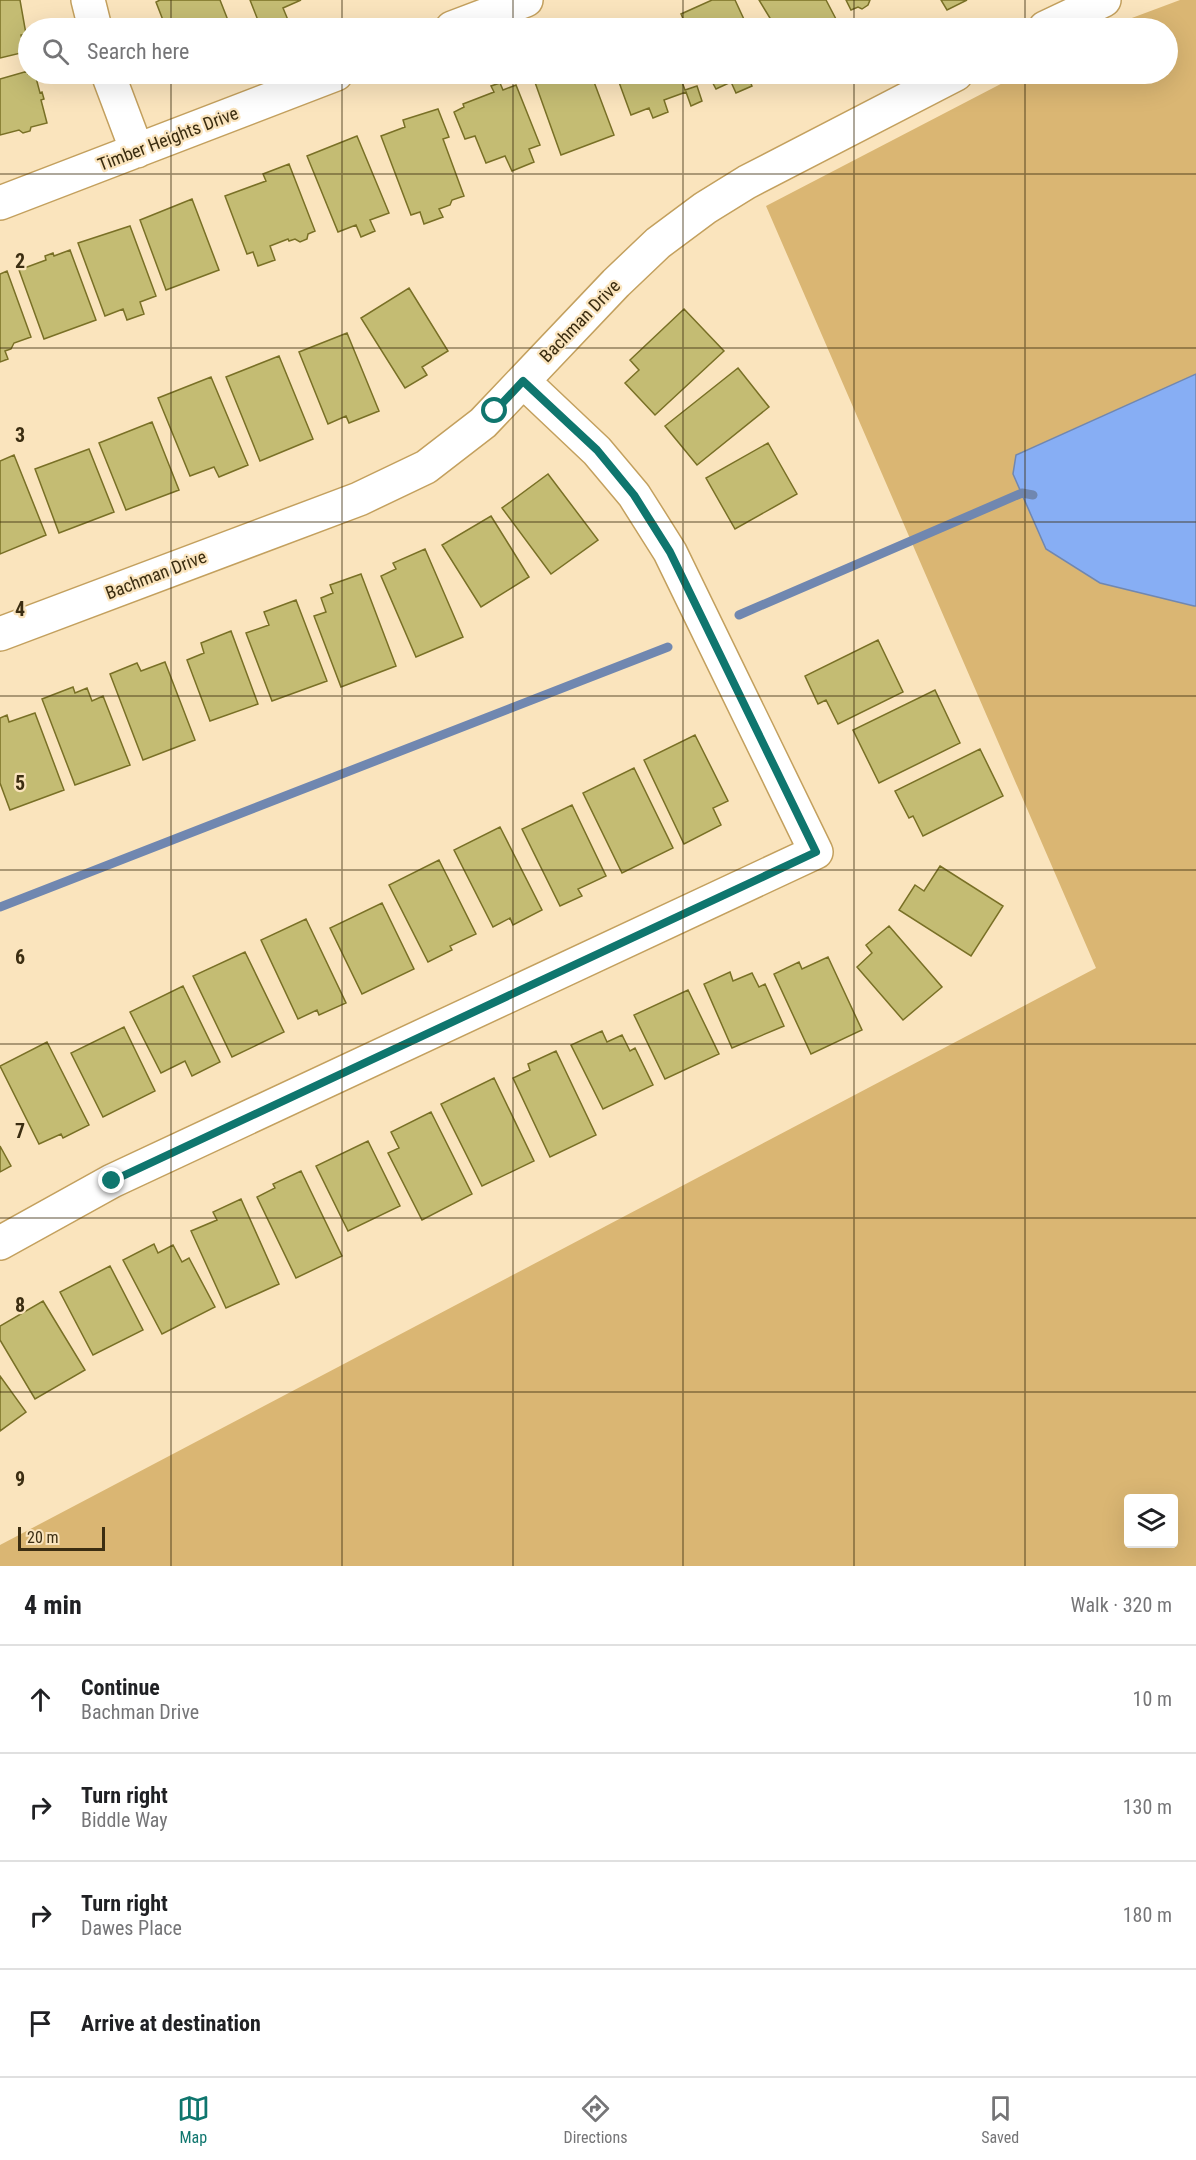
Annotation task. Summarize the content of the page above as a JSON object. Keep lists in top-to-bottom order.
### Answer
{
  "streets": {
    "street": ["Timber Heights Drive", "Bachman Drive"]
  },
  "scale_bar": "20 m",
  "page": {
    "search": "Search here",
    "scale": "20 m",
    "heading": ["4 min", "Walk · 320 m"],
    "list": [
      ["Continue", "Bachman Drive", "10 m"],
      ["Turn right", "Biddle Way", "130 m"],
      ["Turn right", "Dawes Place", "180 m"],
      "Arrive at destination"
    ],
    "nav": ["Map", "Directions", "Saved"]
  },
  "grid": {
    "rows": [
      "2",
      "3",
      "4",
      "5",
      "6",
      "7",
      "8",
      "9"
    ]
  }
}
